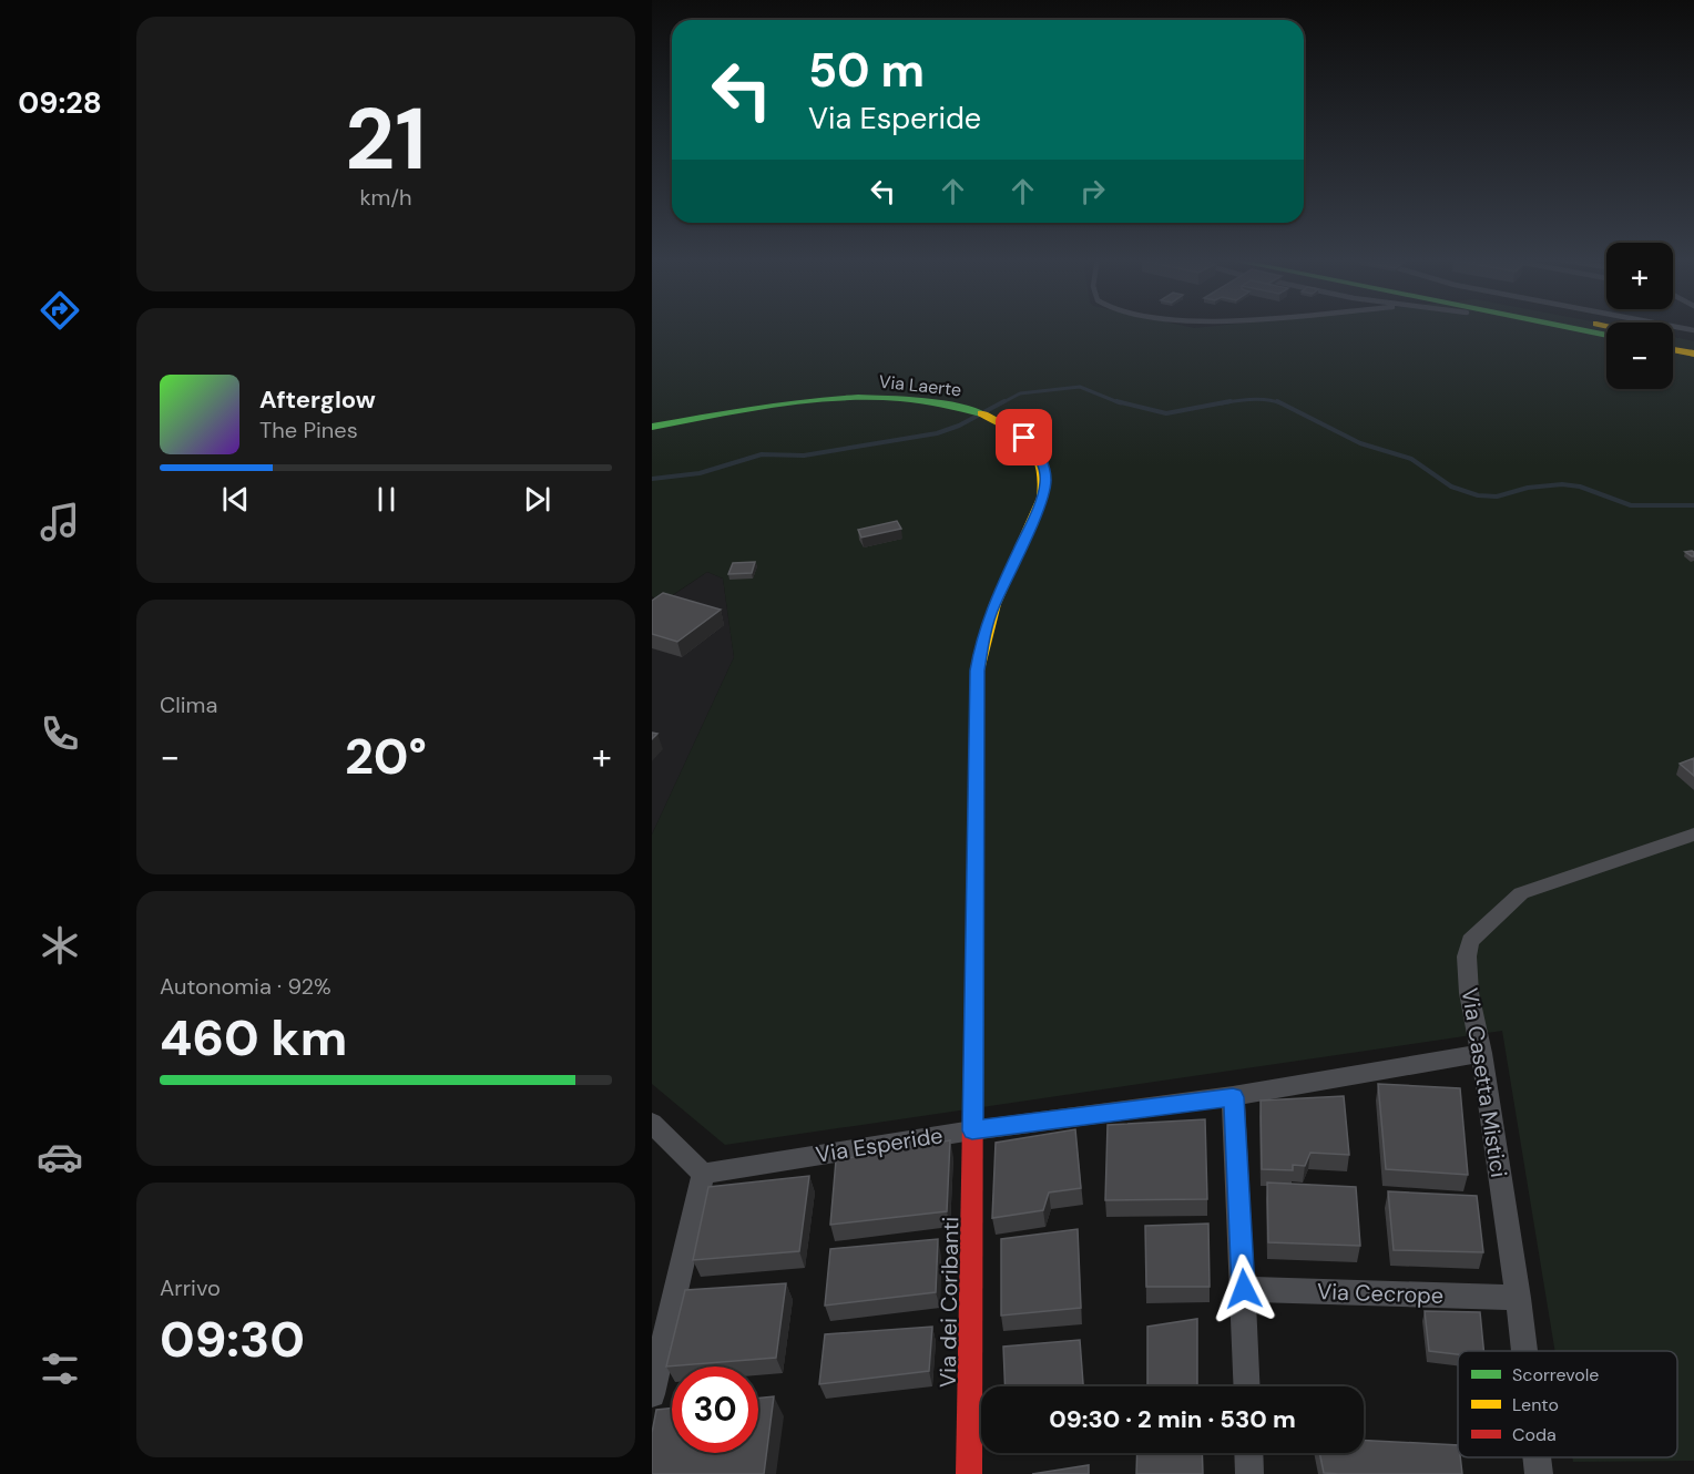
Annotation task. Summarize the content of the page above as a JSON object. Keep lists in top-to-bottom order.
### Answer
{
  "streets": {
    "main road": ["Via Laerte", "Via dei Coribanti"],
    "street": ["Via Casetta Mistici", "Via Esperide", "Via Cecrope"]
  },
  "crossings": [
    ["Via Laerte", "Via Esperide"],
    ["Via Laerte", "Via dei Coribanti"],
    ["Via Casetta Mistici", "Via Esperide"],
    ["Via Casetta Mistici", "Via Cecrope"],
    ["Via Esperide", "Via dei Coribanti"]
  ],
  "legend": ["Scorrevole", "Lento", "Coda"],
  "page": {
    "tabs": "09:28",
    "tile": [
      ["21", "km/h"],
      "Clima",
      ["Autonomia · 92%", "460 km"],
      ["Arrivo", "09:30"]
    ],
    "turn": ["50 m", "Via Esperide"],
    "map_buttons": ["+", "−"],
    "song": ["Afterglow", "The Pines"],
    "heat": ["−", "20°", "+"],
    "limit": "30",
    "trip": "09:30 · 2 min · 530 m"
  }
}
